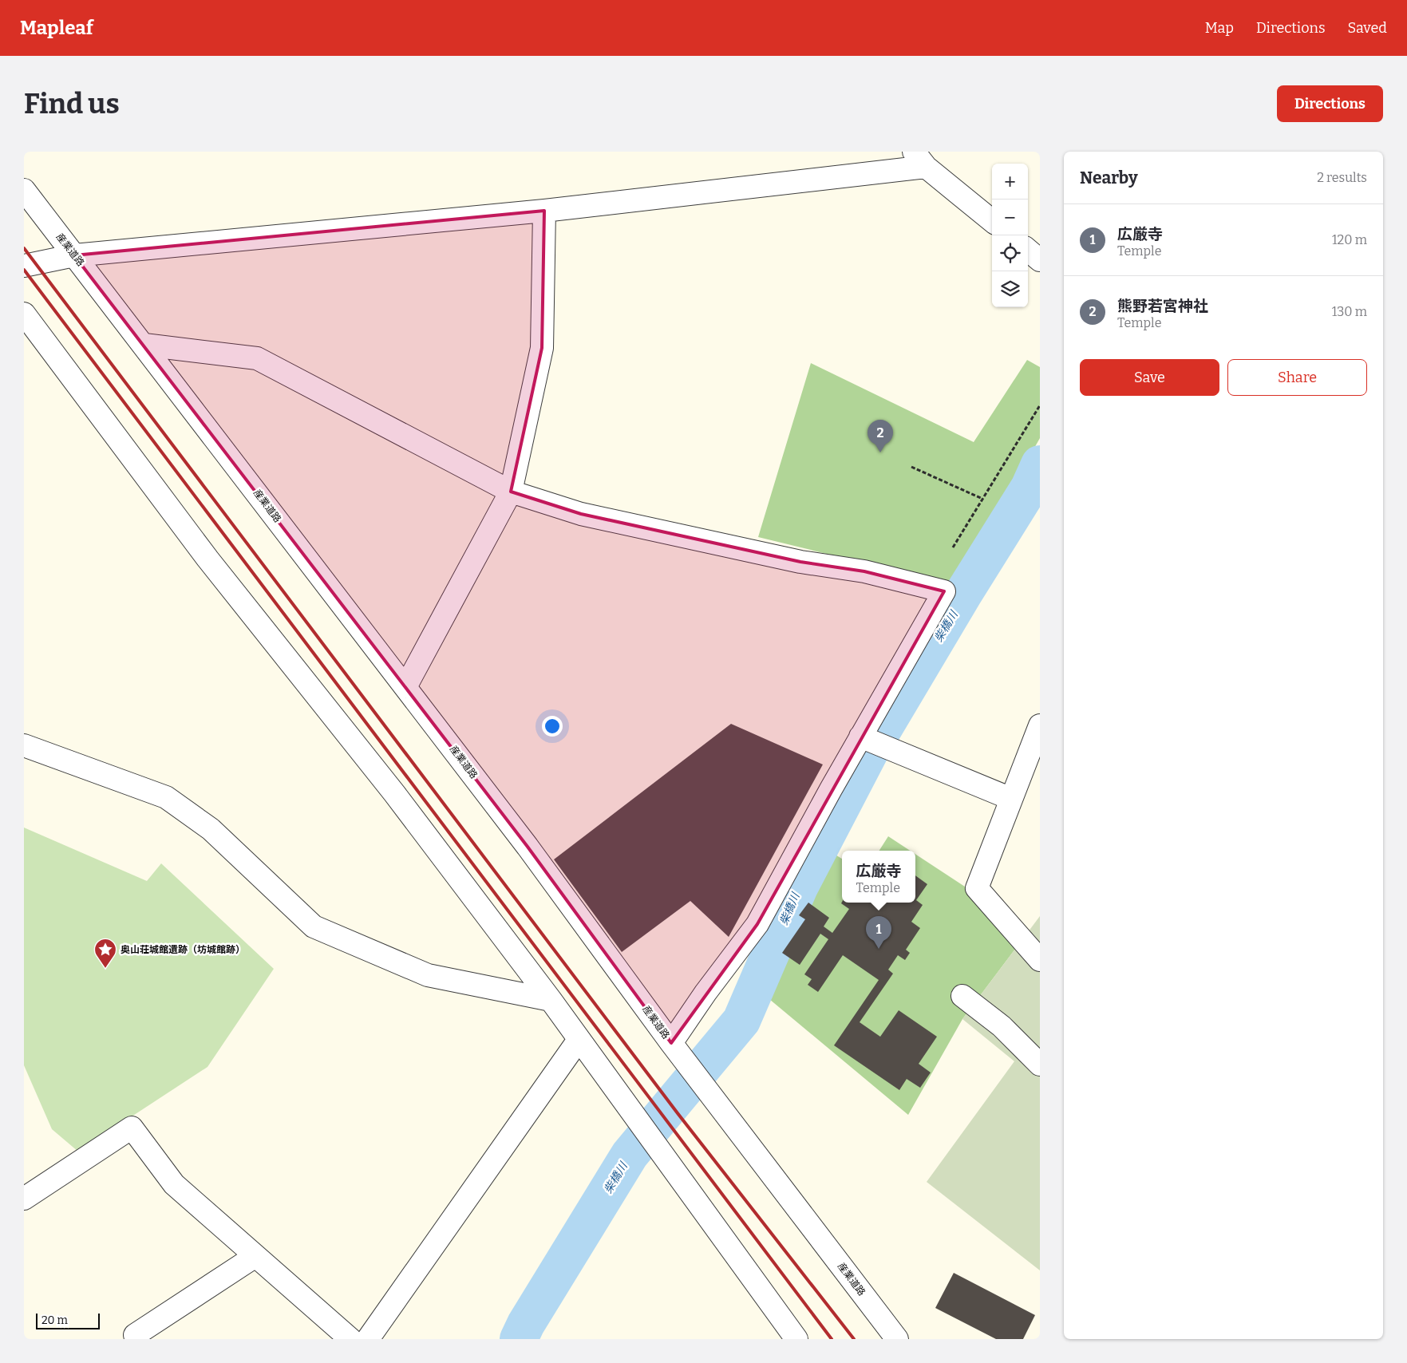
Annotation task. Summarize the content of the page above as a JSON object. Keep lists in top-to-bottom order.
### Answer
{
  "streets": {
    "street": ["産業道路"]
  },
  "water": ["柴橋川"],
  "places": {
    "place": ["奥山荘城館遺跡（坊城館跡）"]
  },
  "scale_bar": "20 m",
  "page": {
    "header": "Mapleaf",
    "nav": ["Map", "Directions", "Saved"],
    "buttons": [
      "Directions",
      ["Save", "Share"]
    ],
    "title": "Find us",
    "heading": ["Nearby", "2 results"],
    "map_buttons": ["+", "−"],
    "list": [
      {
        "mark": "1",
        "name": "広厳寺",
        "note": "Temple",
        "value": "120 m"
      },
      {
        "mark": "2",
        "name": "熊野若宮神社",
        "note": "Temple",
        "value": "130 m"
      }
    ],
    "pins": ["2", "1"],
    "popup": ["広厳寺", "Temple"],
    "scale": "20 m"
  }
}
